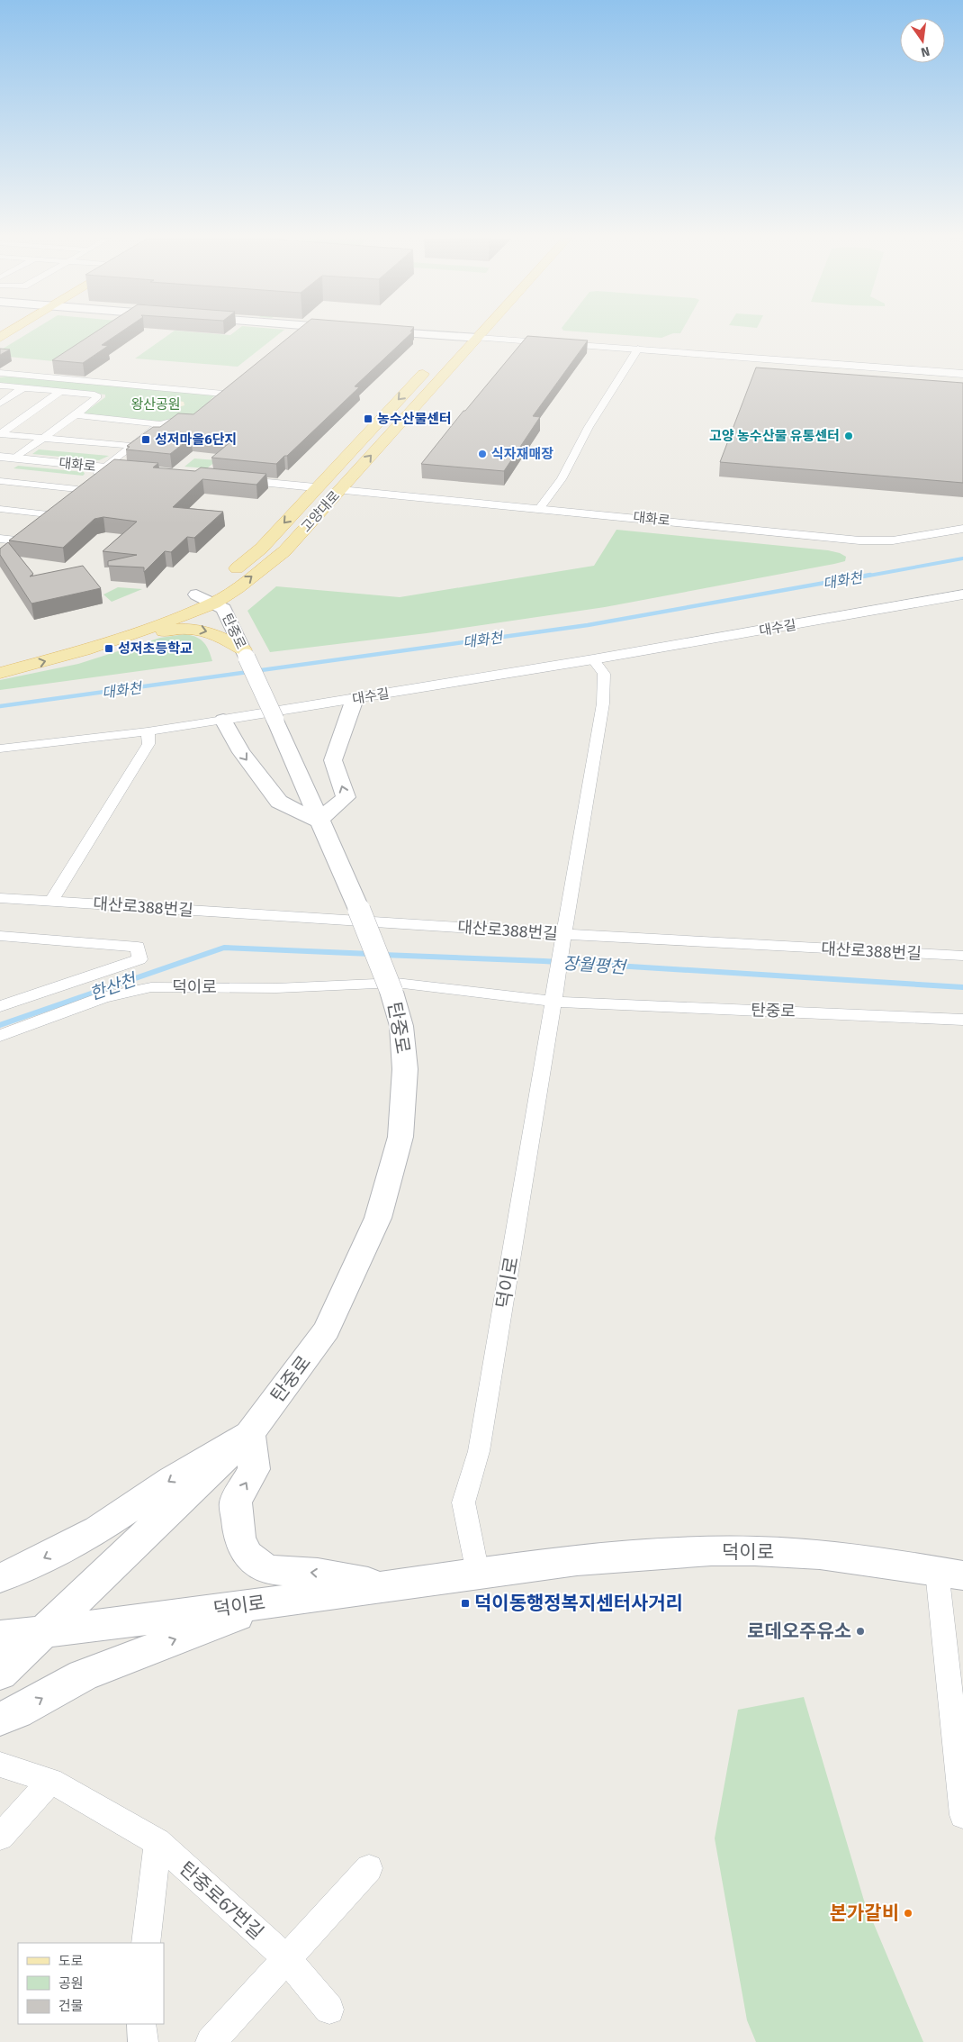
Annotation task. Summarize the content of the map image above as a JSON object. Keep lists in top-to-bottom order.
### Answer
{
  "streets": {
    "main road": ["고양대로", "탄중로", "덕이로"],
    "street": [
      "대화로",
      "대수길",
      "대산로388번길",
      "탄중로67번길"
    ]
  },
  "crossings": [
    ["대화로", "고양대로"],
    ["고양대로", "탄중로"],
    ["탄중로", "덕이로"],
    ["대산로388번길", "덕이로"]
  ],
  "water": ["대화천", "장월평천", "한산천"],
  "parks": ["왕산공원"],
  "places": {
    "transit": [
      "농수산물센터",
      "성저마을6단지",
      "성저초등학교",
      "덕이동행정복지센터사거리"
    ],
    "other": [
      "고양 농수산물 유통센터",
      "식자재매장",
      "로데오주유소",
      "본가갈비"
    ]
  },
  "legend": ["도로", "공원", "건물"],
  "north": "bottom"
}
